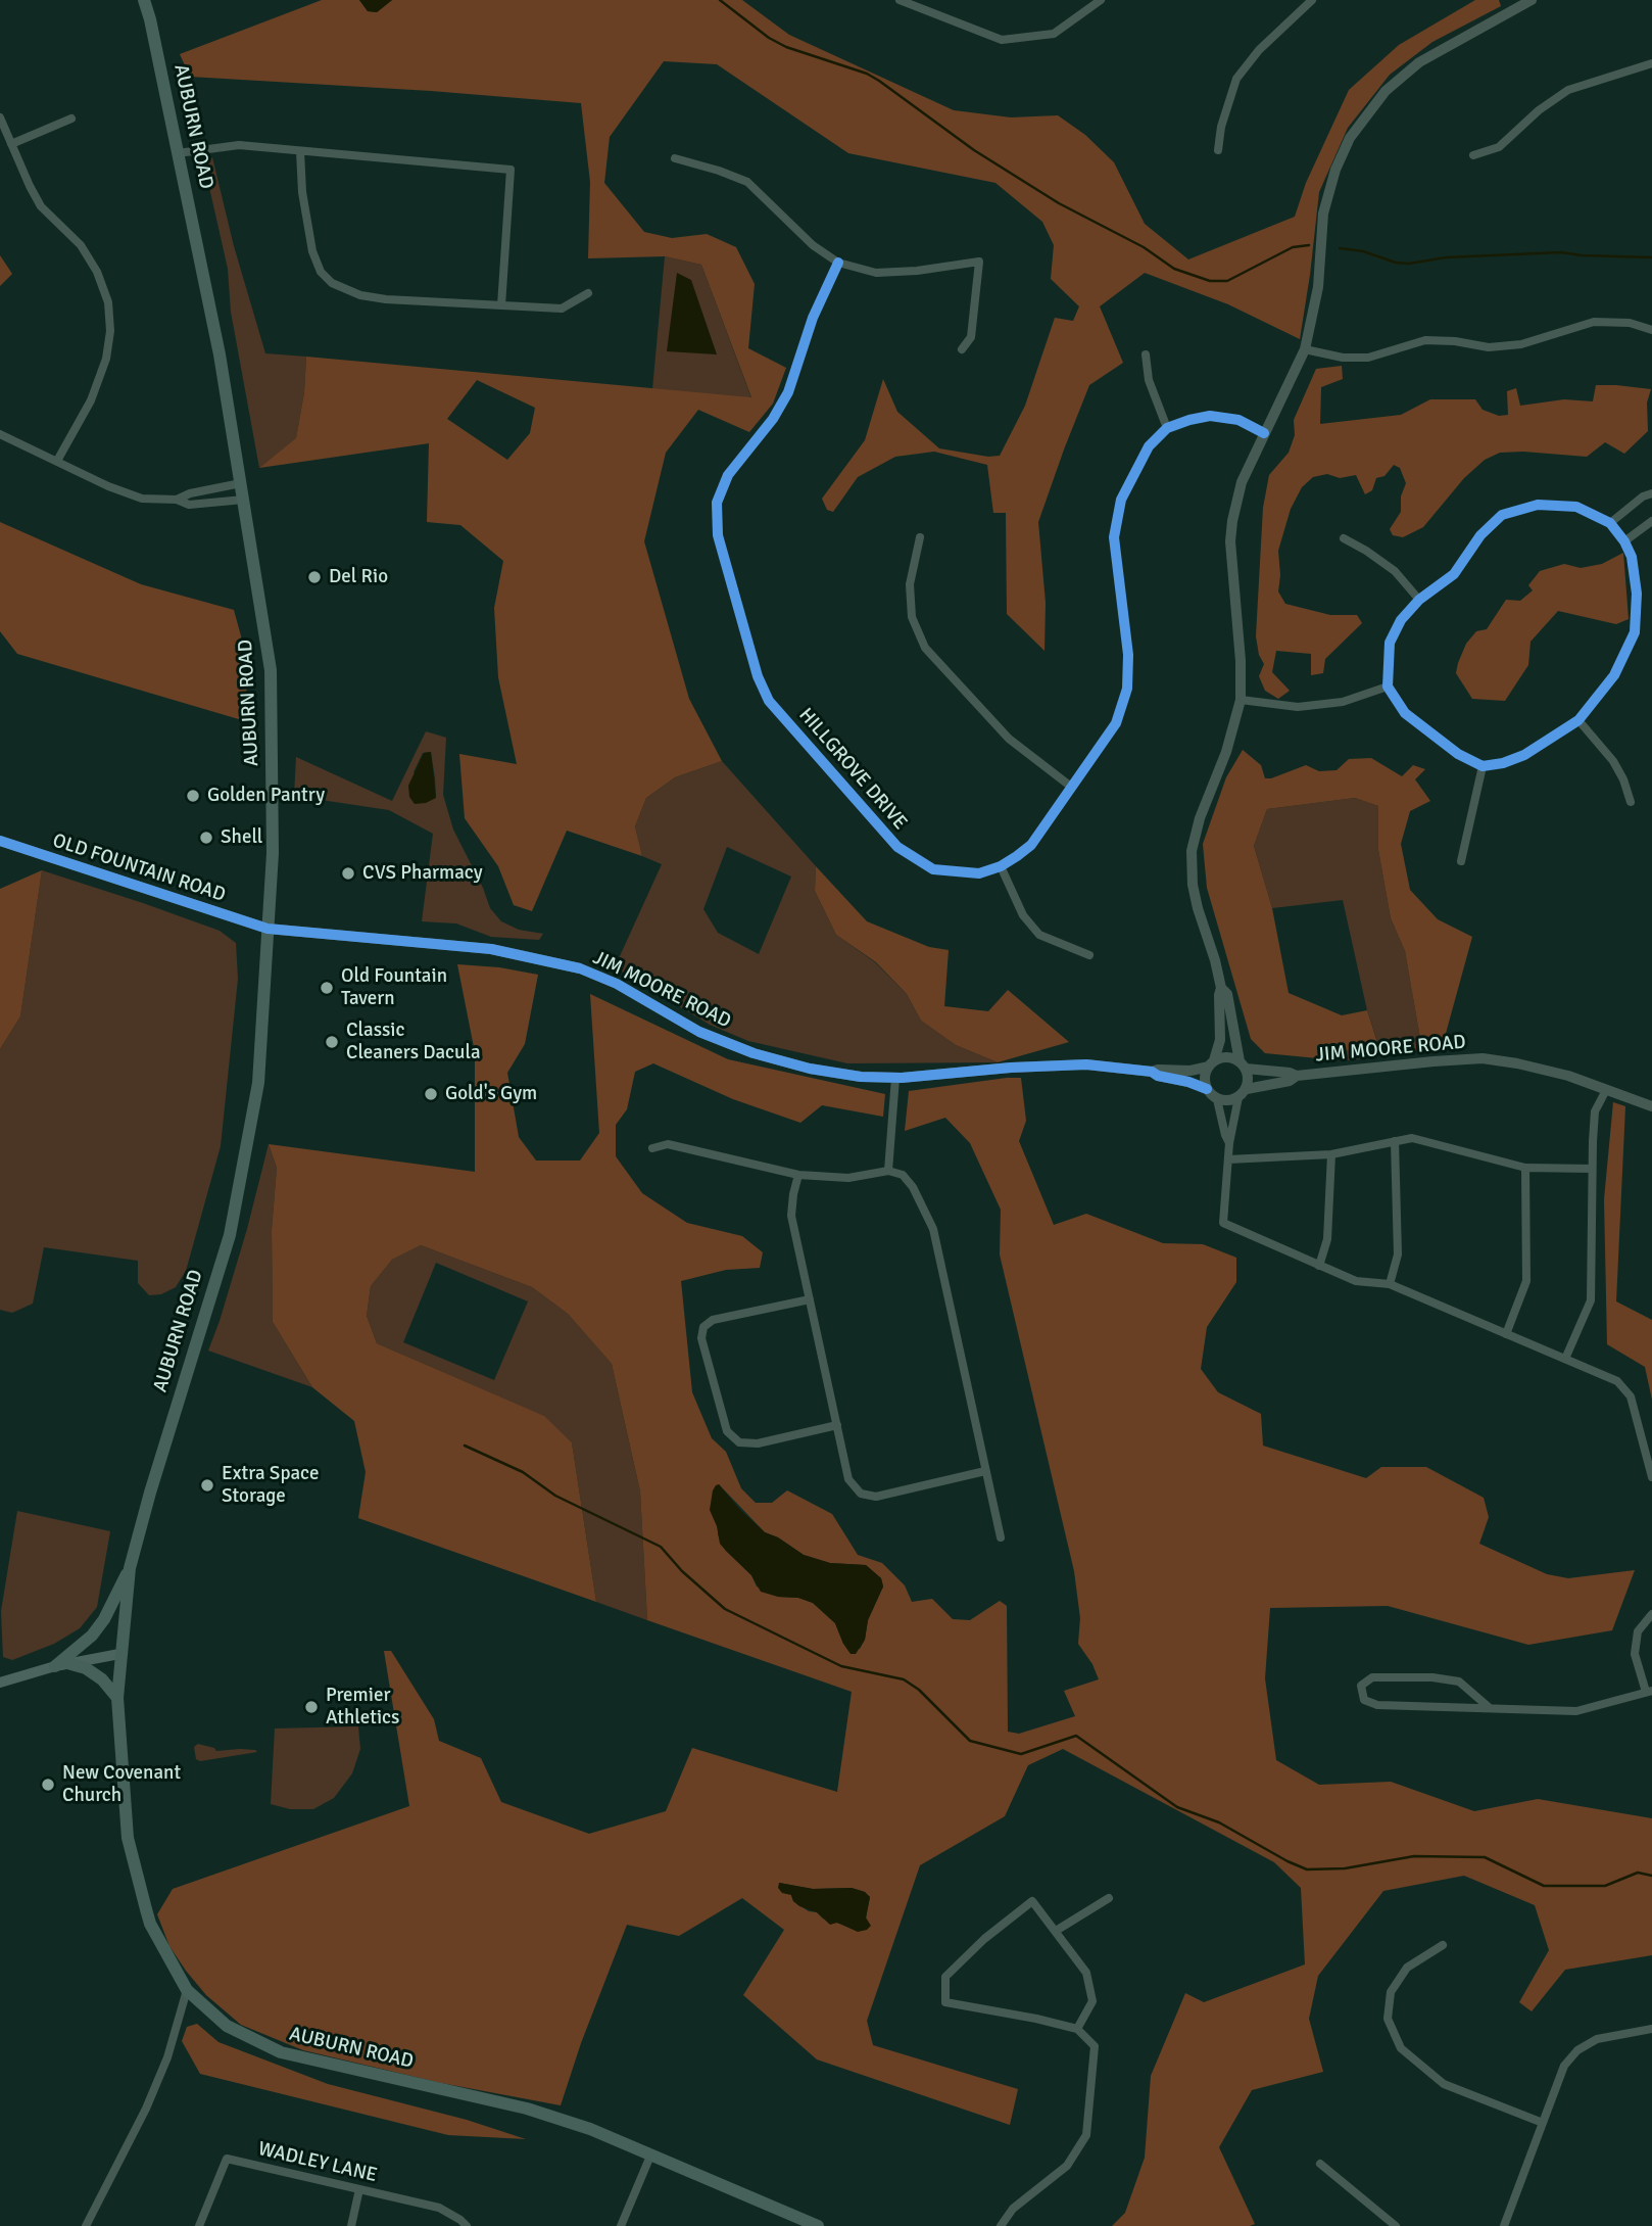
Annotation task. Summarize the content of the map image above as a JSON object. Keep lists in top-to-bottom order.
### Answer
{
  "streets": {
    "main road": ["AUBURN ROAD"],
    "street": [
      "HILLGROVE DRIVE",
      "OLD FOUNTAIN ROAD",
      "JIM MOORE ROAD",
      "WADLEY LANE"
    ]
  },
  "crossings": [
    ["AUBURN ROAD", "OLD FOUNTAIN ROAD"],
    ["AUBURN ROAD", "JIM MOORE ROAD"],
    ["OLD FOUNTAIN ROAD", "JIM MOORE ROAD"]
  ],
  "places": [
    "Del Rio",
    "Golden Pantry",
    "Shell",
    "CVS Pharmacy",
    "Old Fountain Tavern",
    "Classic Cleaners Dacula",
    "Gold's Gym",
    "Extra Space Storage",
    "Premier Athletics",
    "New Covenant Church"
  ]
}
